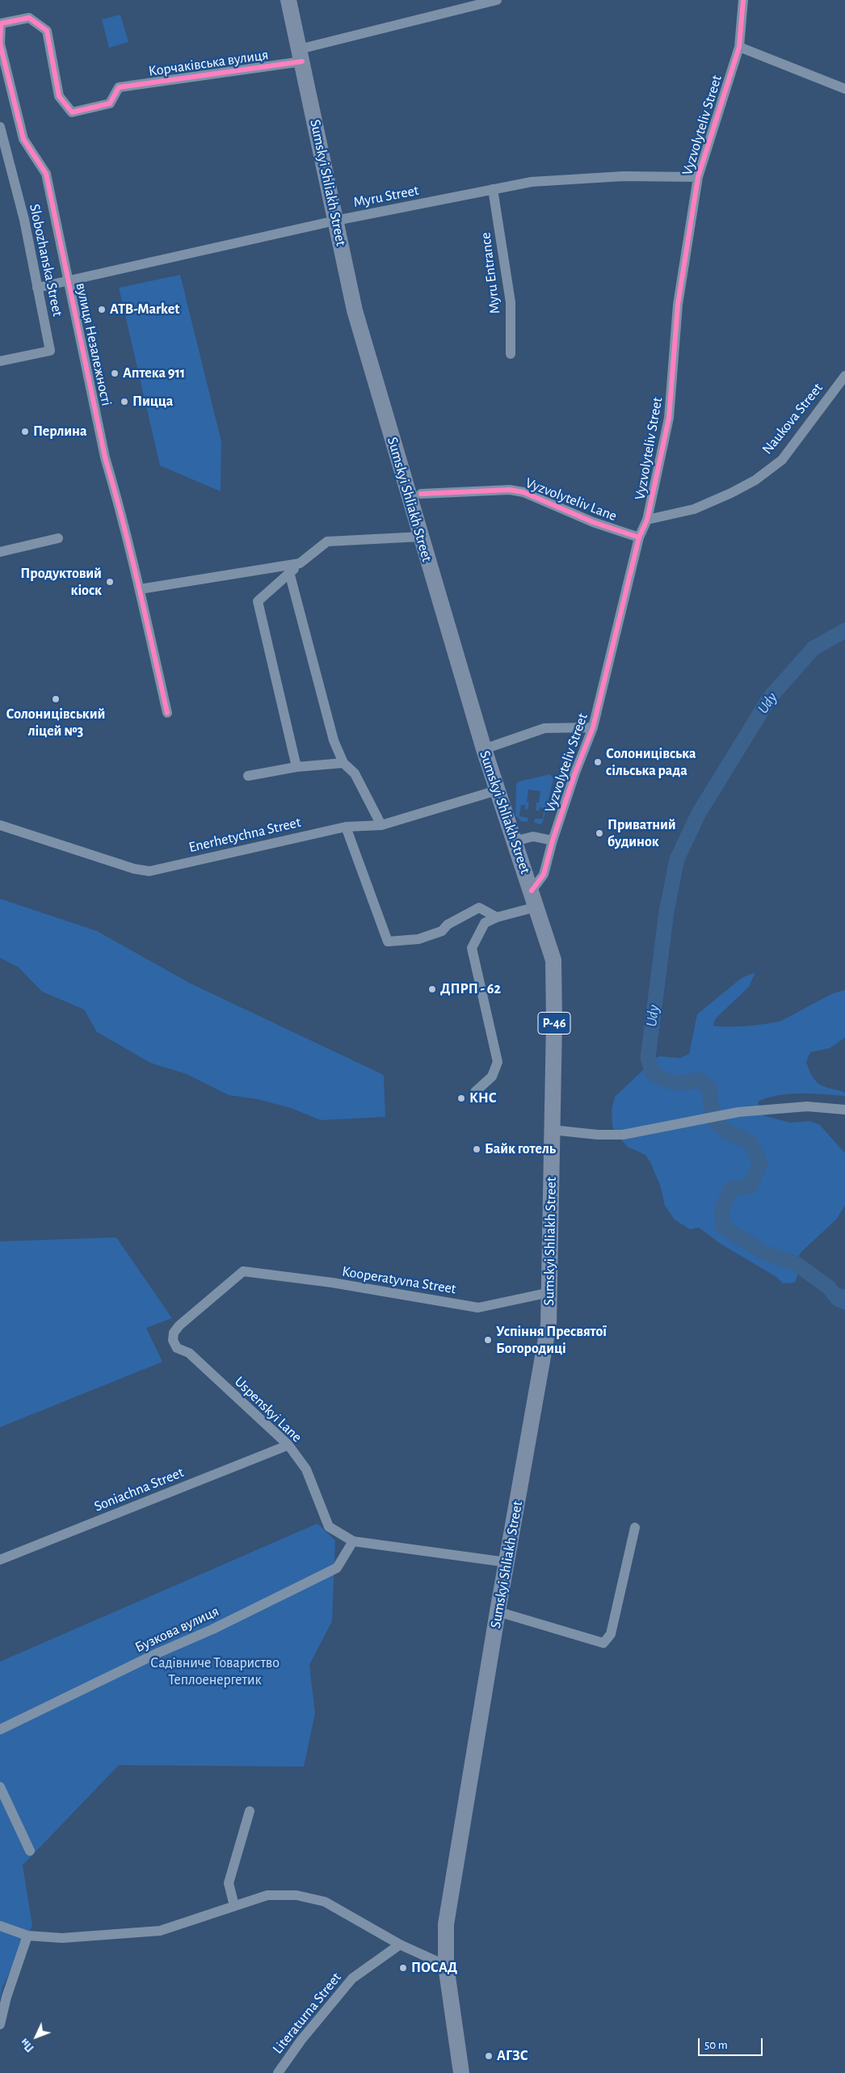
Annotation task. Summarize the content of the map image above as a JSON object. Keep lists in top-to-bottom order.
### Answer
{
  "streets": {
    "main road": ["Sumskyi Shliakh Street", "Р-46"],
    "street": [
      "Корчаківська вулиця",
      "Vyzvolyteliv Street",
      "Myru Street",
      "Slobozhanska Street",
      "Myru Entrance",
      "вулиця Незалежності",
      "Naukova Street",
      "Vyzvolyteliv Lane",
      "Enerhetychna Street",
      "Kooperatyvna Street",
      "Uspenskyi Lane",
      "Soniachna Street",
      "Бузкова вулиця",
      "Literaturna Street"
    ]
  },
  "crossings": [
    ["Корчаківська вулиця", "Sumskyi Shliakh Street"],
    ["Корчаківська вулиця", "вулиця Незалежності"],
    ["Vyzvolyteliv Street", "Sumskyi Shliakh Street"],
    ["Vyzvolyteliv Street", "Myru Street"],
    ["Vyzvolyteliv Street", "Naukova Street"],
    ["Vyzvolyteliv Street", "Vyzvolyteliv Lane"],
    ["Sumskyi Shliakh Street", "Myru Street"],
    ["Sumskyi Shliakh Street", "Enerhetychna Street"],
    ["Sumskyi Shliakh Street", "Kooperatyvna Street"],
    ["Myru Street", "Slobozhanska Street"],
    ["Myru Street", "Myru Entrance"],
    ["Myru Street", "вулиця Незалежності"],
    ["Kooperatyvna Street", "Uspenskyi Lane"],
    ["Uspenskyi Lane", "Soniachna Street"],
    ["Uspenskyi Lane", "Бузкова вулиця"]
  ],
  "water": ["Udy"],
  "parks": ["Садівниче Товариство Теплоенергетик"],
  "places": [
    "ATB-Market",
    "Аптека 911",
    "Пицца",
    "Перлина",
    "Продуктовий кіоск",
    "Солоницівський ліцей №3",
    "Солоницівська сільська рада",
    "Приватний будинок",
    "ДПРП - 62",
    "КНС",
    "Байк готель",
    "Успіння Пресвятої Богородиці",
    "ПОСАД",
    "АГЗС"
  ],
  "scale_bar": "50 m",
  "north": "bottom left"
}
